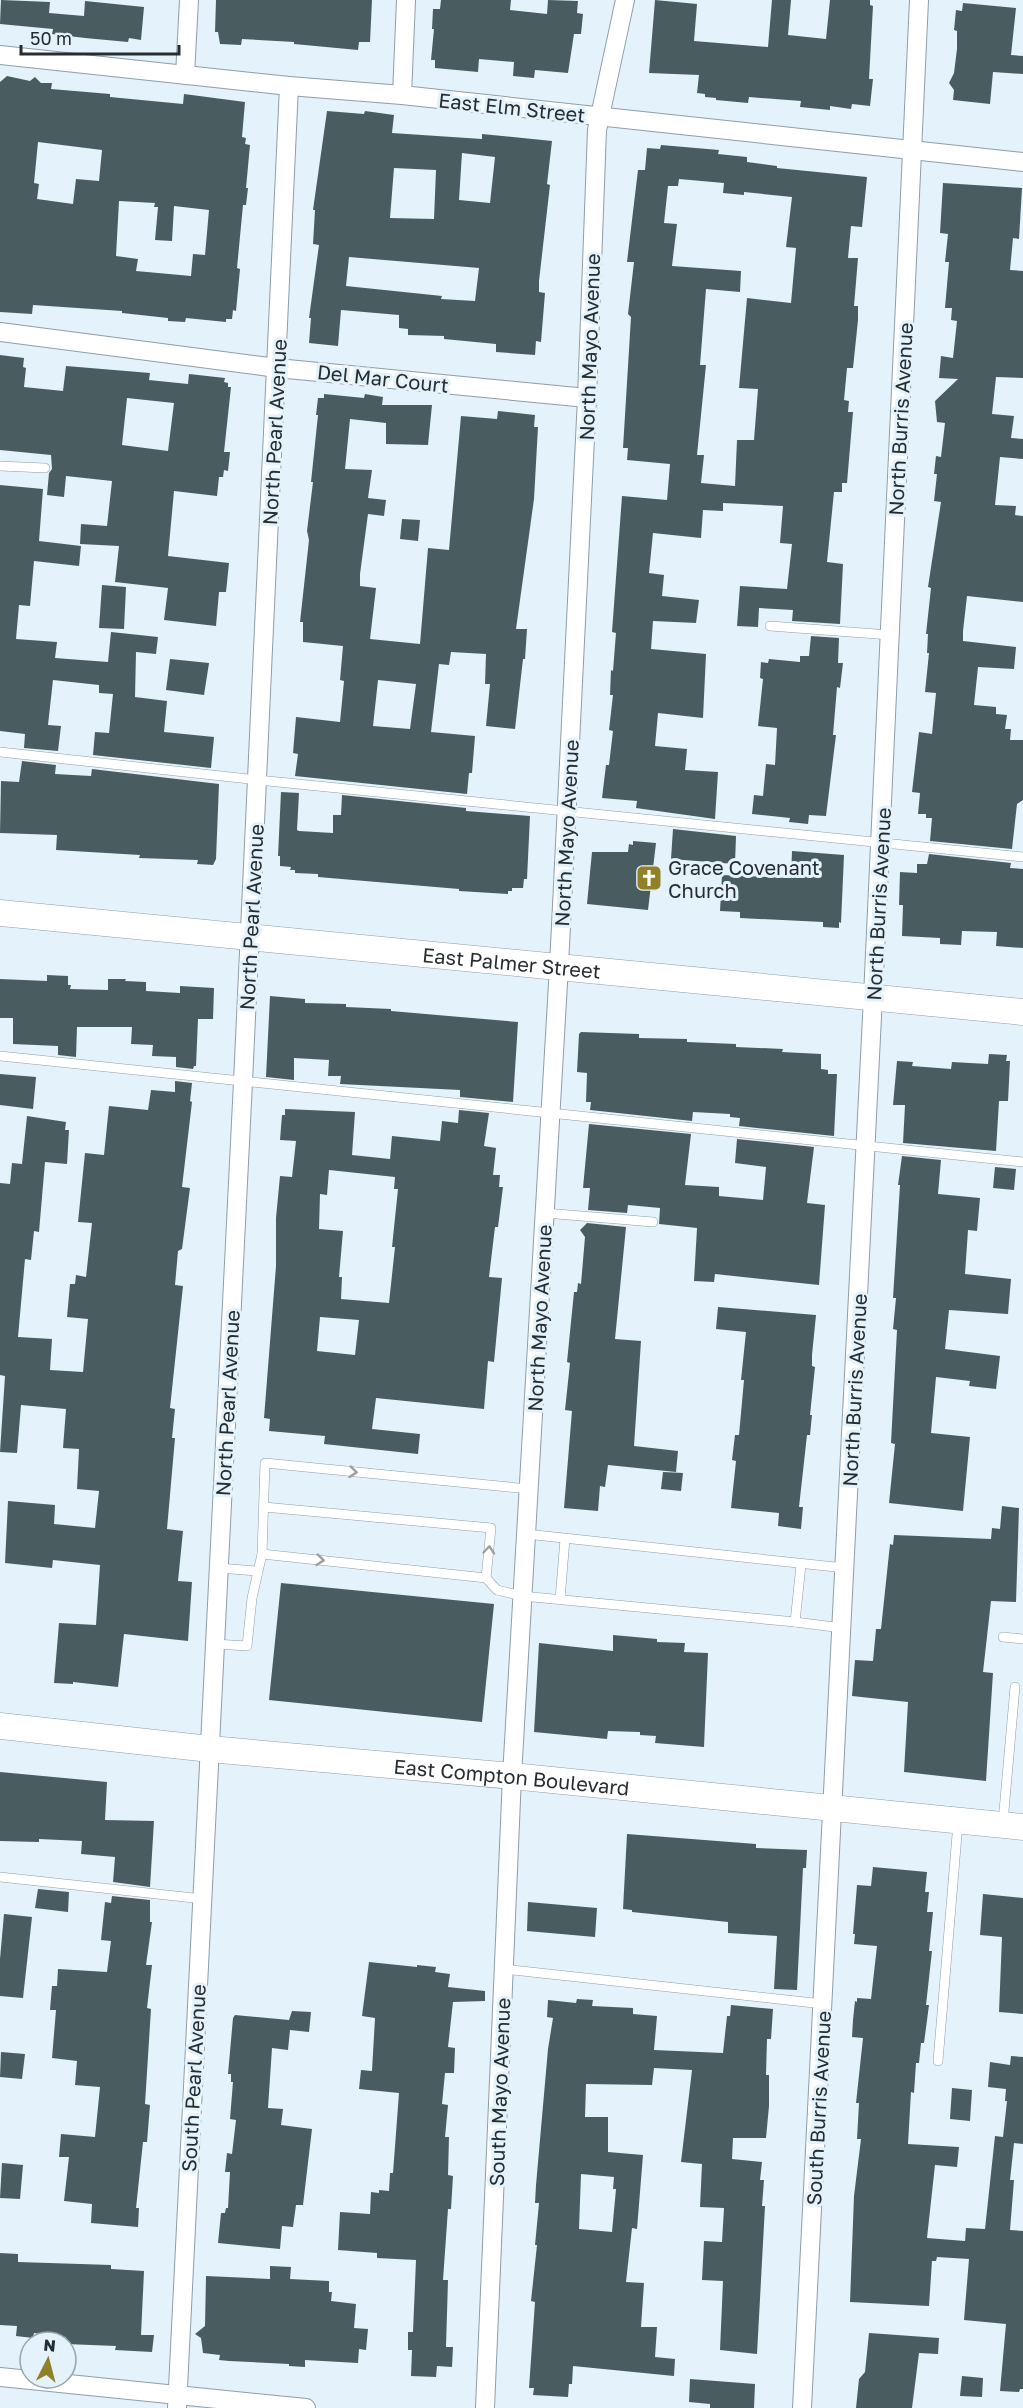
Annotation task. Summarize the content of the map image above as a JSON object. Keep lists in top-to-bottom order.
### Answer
{
  "streets": {
    "main road": ["East Palmer Street", "East Compton Boulevard"],
    "street": [
      "East Elm Street",
      "North Mayo Avenue",
      "Del Mar Court",
      "North Burris Avenue",
      "North Pearl Avenue",
      "South Pearl Avenue",
      "South Mayo Avenue",
      "South Burris Avenue"
    ]
  },
  "crossings": [
    ["East Elm Street", "North Mayo Avenue"],
    ["East Elm Street", "North Burris Avenue"],
    ["East Elm Street", "North Pearl Avenue"],
    ["North Mayo Avenue", "Del Mar Court"],
    ["North Mayo Avenue", "East Palmer Street"],
    ["North Mayo Avenue", "East Compton Boulevard"],
    ["North Mayo Avenue", "South Mayo Avenue"],
    ["Del Mar Court", "North Pearl Avenue"],
    ["North Burris Avenue", "East Palmer Street"],
    ["North Burris Avenue", "East Compton Boulevard"],
    ["North Burris Avenue", "South Burris Avenue"],
    ["North Pearl Avenue", "East Palmer Street"],
    ["North Pearl Avenue", "East Compton Boulevard"],
    ["North Pearl Avenue", "South Pearl Avenue"],
    ["East Compton Boulevard", "South Pearl Avenue"],
    ["East Compton Boulevard", "South Mayo Avenue"],
    ["East Compton Boulevard", "South Burris Avenue"]
  ],
  "places": {
    "church": ["Grace Covenant Church"]
  },
  "scale_bar": "50 m",
  "north": "top"
}
